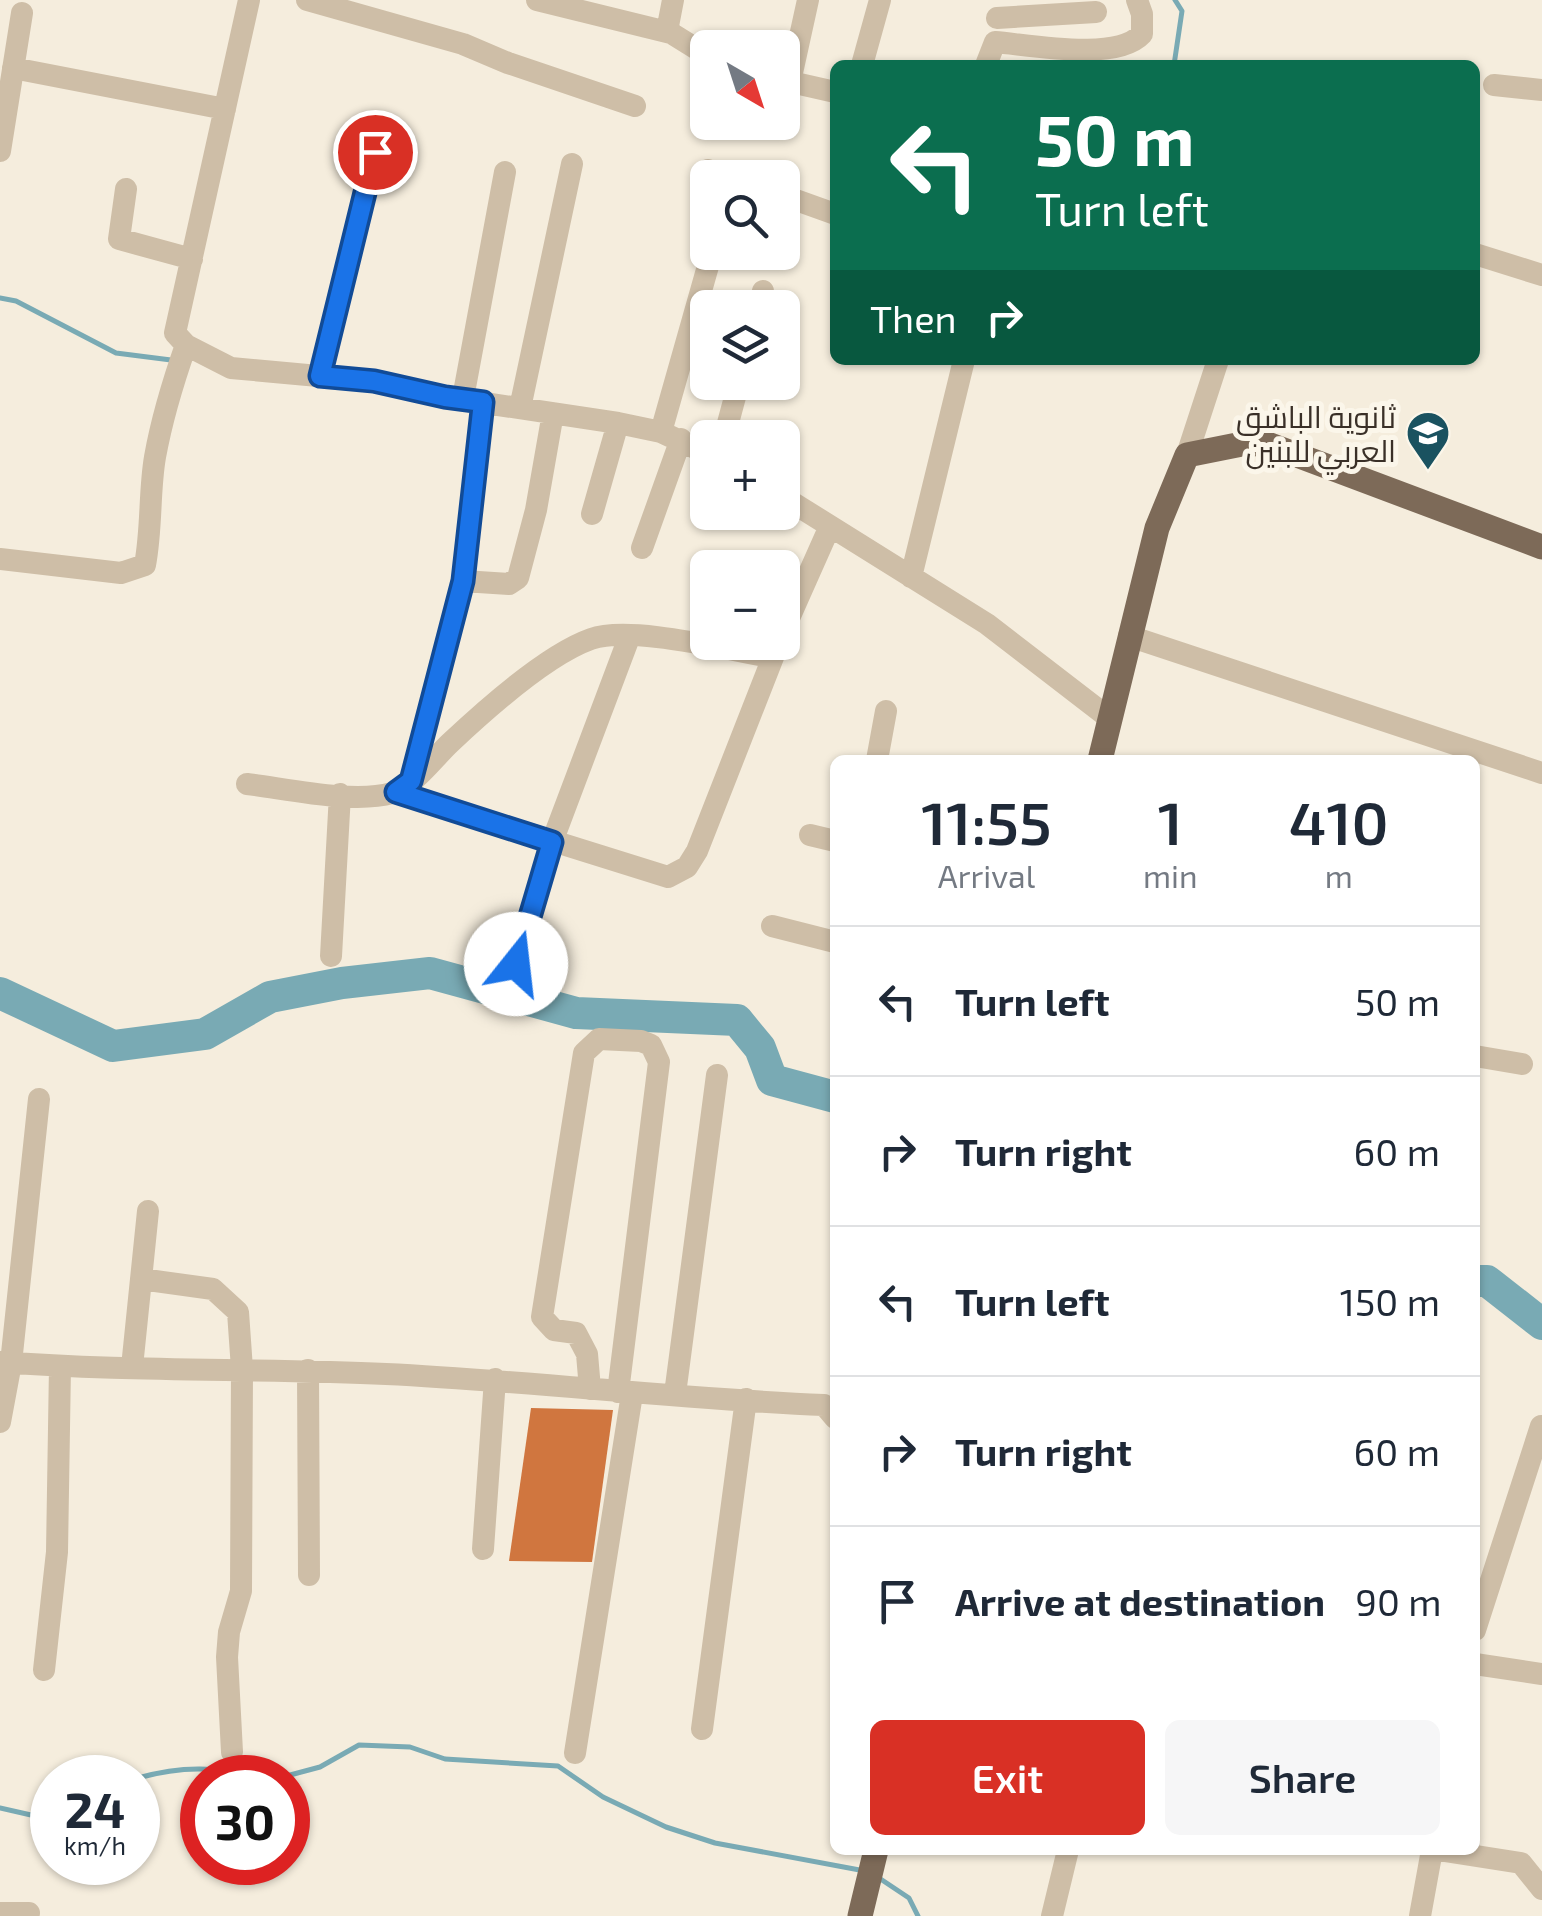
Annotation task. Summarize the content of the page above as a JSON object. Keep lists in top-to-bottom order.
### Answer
{
  "places": {
    "school or university": ["ثانوية الباشق العربي للبنين"]
  },
  "north": "bottom right",
  "page": {
    "map_buttons": ["+", "−"],
    "turn": ["50 m", "Turn left"],
    "then": "Then",
    "eta": [
      "11:55",
      "Arrival",
      "1",
      "min",
      "410",
      "m"
    ],
    "list": [
      {
        "name": "Turn left",
        "value": "50 m"
      },
      {
        "name": "Turn right",
        "value": "60 m"
      },
      {
        "name": "Turn left",
        "value": "150 m"
      },
      {
        "name": "Turn right",
        "value": "60 m"
      },
      {
        "name": "Arrive at destination",
        "value": "90 m"
      }
    ],
    "buttons": ["Exit", "Share"],
    "speed": "24 km/h",
    "limit": "30"
  }
}
